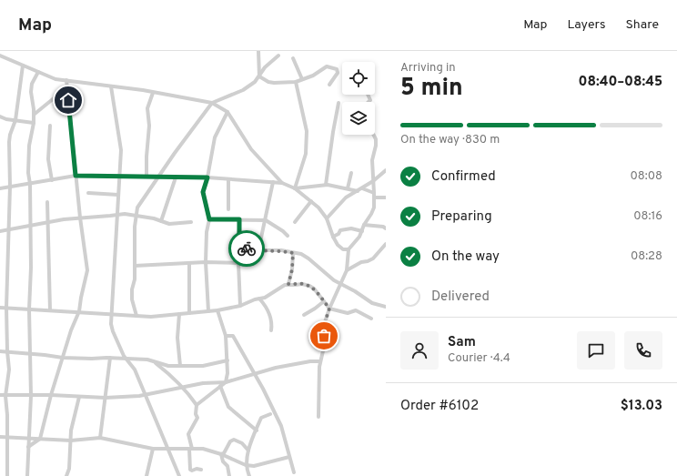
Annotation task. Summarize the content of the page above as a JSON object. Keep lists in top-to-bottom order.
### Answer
{
  "page": {
    "header": "Map",
    "nav": ["Map", "Layers", "Share"],
    "heading": ["5 min", "Arriving in", "08:40–08:45"],
    "panel": [
      "Sam",
      "Courier · 4.4",
      "Order #6102",
      "$13.03"
    ],
    "bar": "On the way · 830 m",
    "list": [
      ["Confirmed", "08:08"],
      ["Preparing", "08:16"],
      ["On the way", "08:28"],
      "Delivered"
    ]
  }
}
